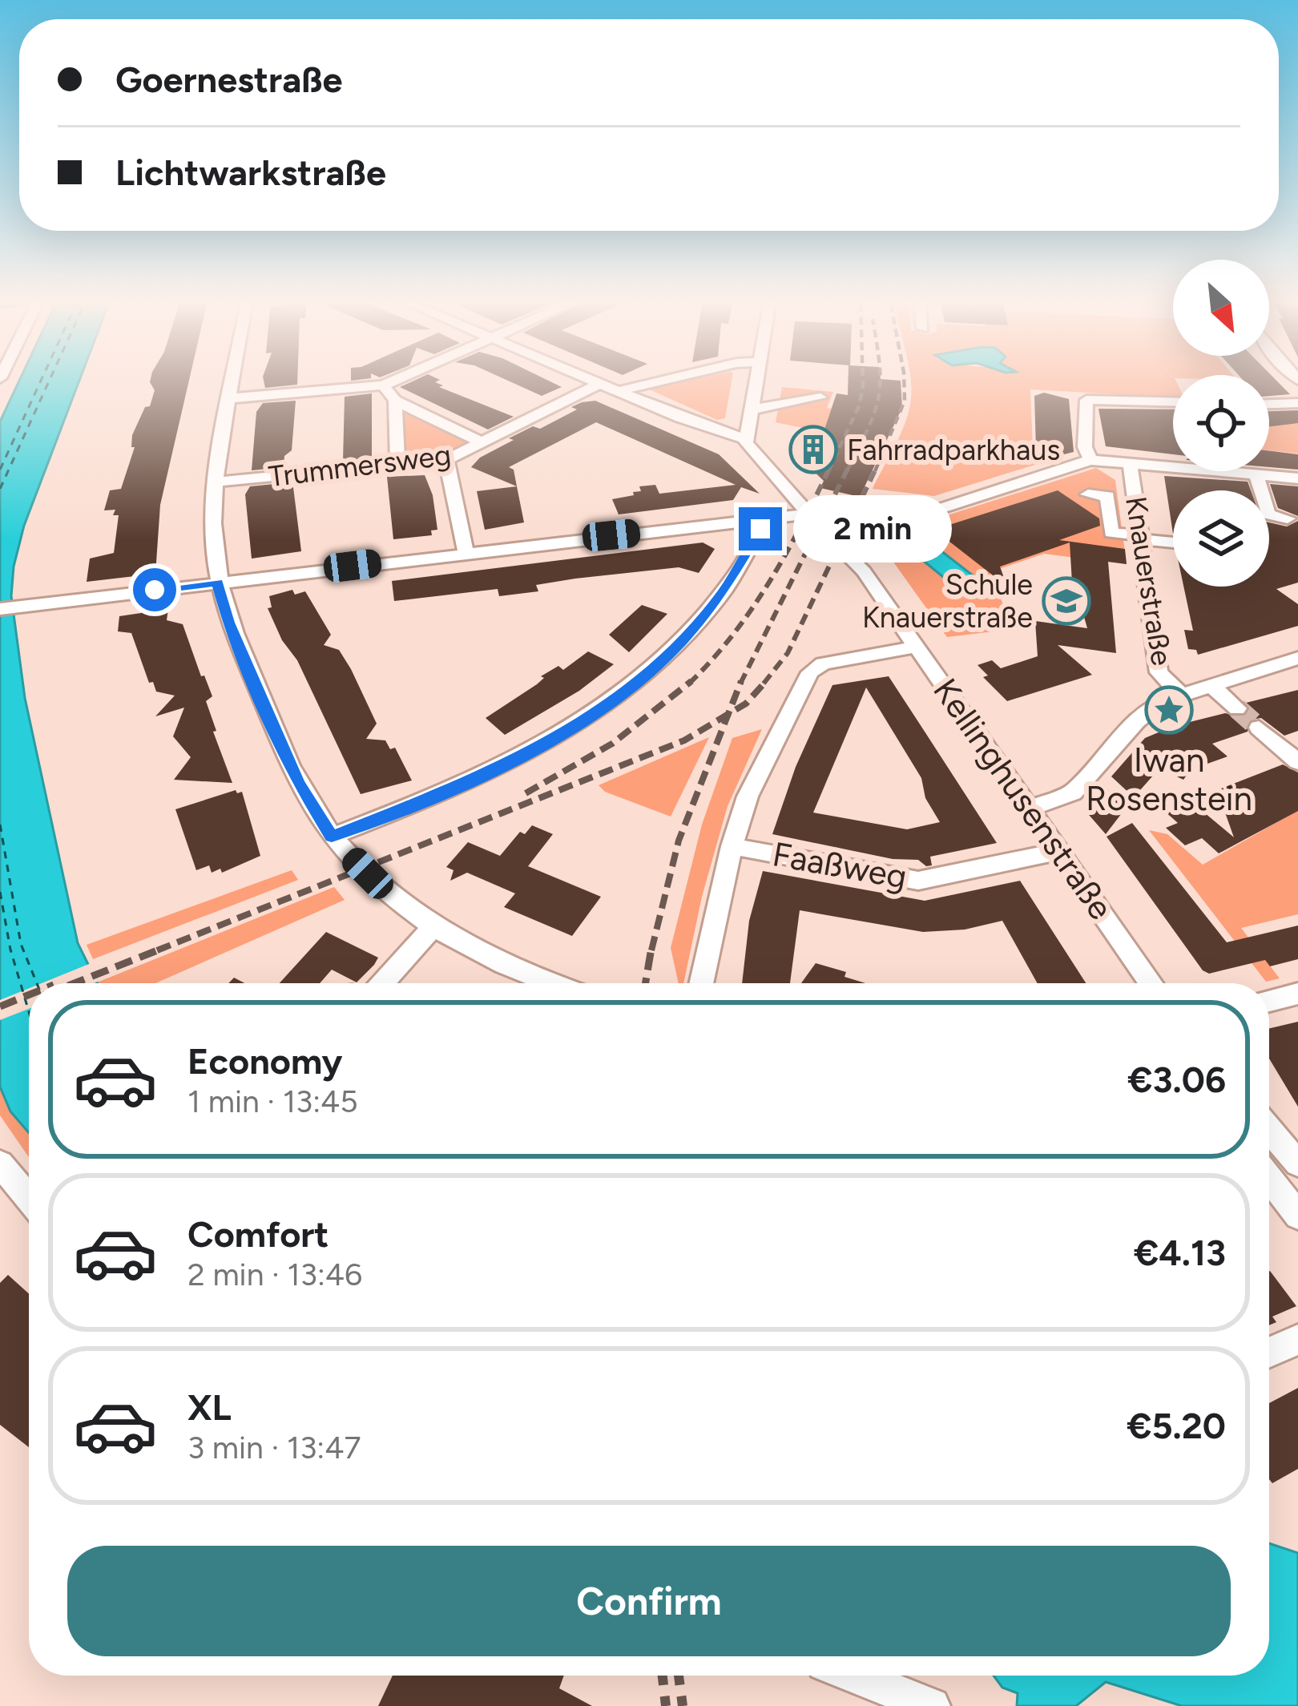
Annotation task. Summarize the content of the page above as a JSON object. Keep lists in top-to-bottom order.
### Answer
{
  "streets": {
    "street": [
      "Trummersweg",
      "Knauerstraße",
      "Kellinghusenstraße",
      "Faaßweg"
    ]
  },
  "crossings": [
    ["Kellinghusenstraße", "Faaßweg"]
  ],
  "places": {
    "building": ["Fahrradparkhaus"],
    "school or university": ["Schule Knauerstraße"],
    "place": ["Iwan Rosenstein"]
  },
  "north": "bottom right",
  "page": {
    "banner": ["Goernestraße", "Lichtwarkstraße"],
    "bubble": "2 min",
    "list": [
      {
        "name": "Economy",
        "note": "1 min · 13:45",
        "value": "€3.06"
      },
      {
        "name": "Comfort",
        "note": "2 min · 13:46",
        "value": "€4.13"
      },
      {
        "name": "XL",
        "note": "3 min · 13:47",
        "value": "€5.20"
      }
    ],
    "buttons": "Confirm"
  }
}
